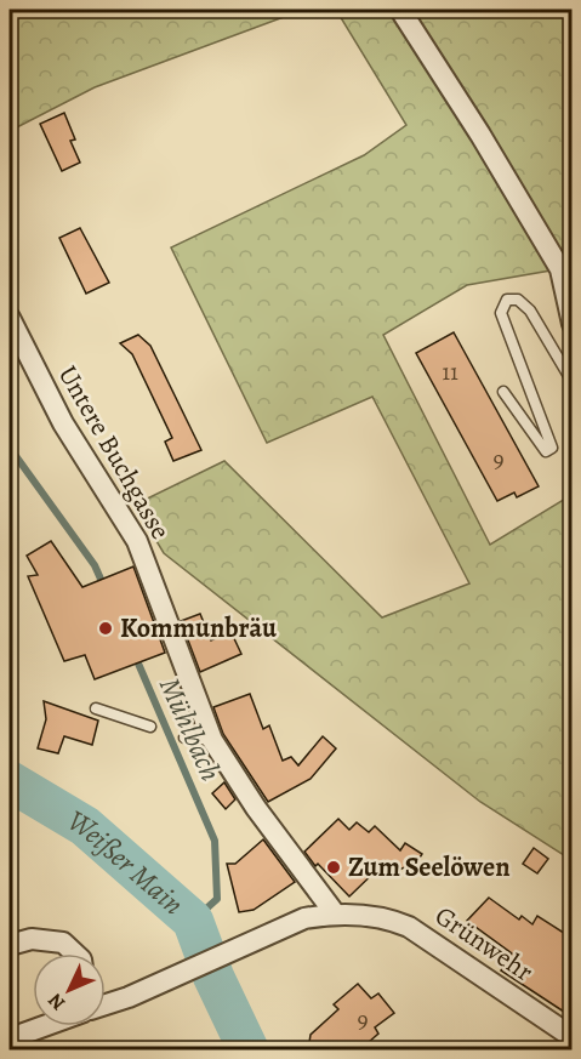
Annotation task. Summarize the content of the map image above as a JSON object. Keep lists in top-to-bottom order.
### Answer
{
  "streets": {
    "street": ["Untere Buchgasse", "Grünwehr"]
  },
  "water": ["Mühlbach", "Weißer Main"],
  "places": ["Kommunbräu", "Zum Seelöwen"],
  "house_numbers": ["11", "9", "9"],
  "north": "bottom left"
}
